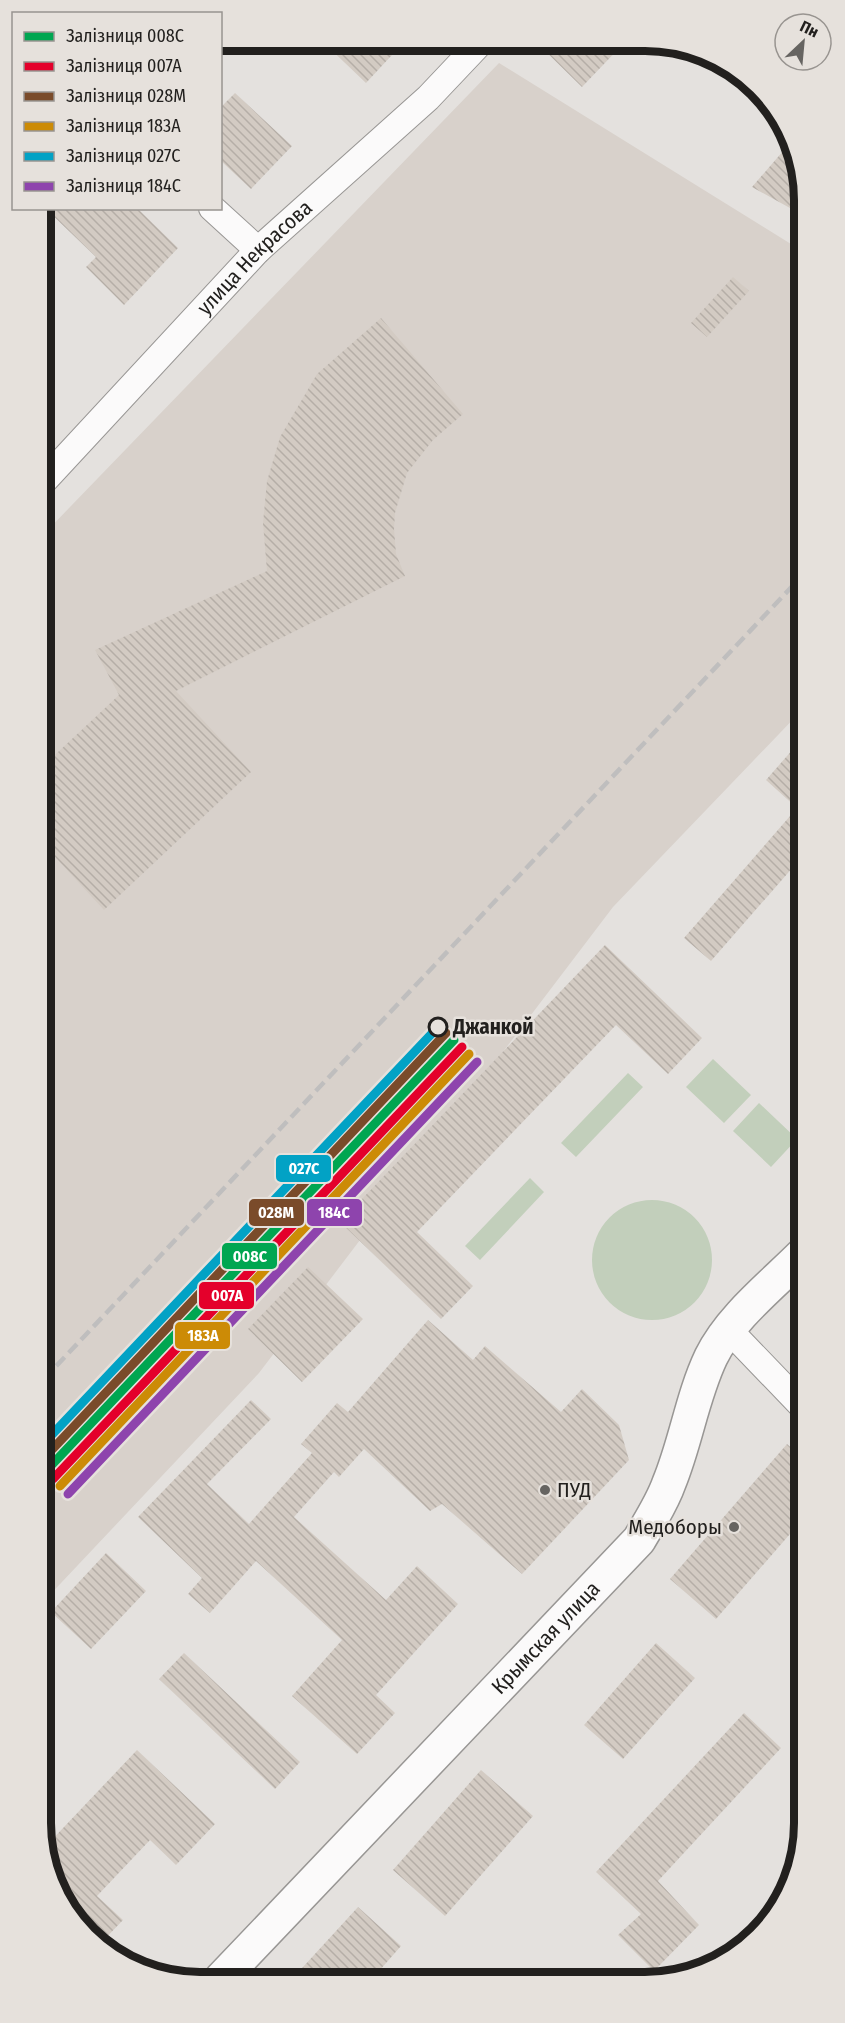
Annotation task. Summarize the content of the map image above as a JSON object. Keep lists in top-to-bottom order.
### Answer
{
  "streets": {
    "main road": ["Крымская улица"],
    "street": ["улица Некрасова"]
  },
  "places": ["Джанкой", "ПУД", "Медоборы"],
  "lines": [
    "rail line 027С",
    "rail line 028М",
    "rail line 008С",
    "rail line 007А",
    "rail line 183А",
    "rail line 184С"
  ],
  "legend": [
    "Залізниця 008С",
    "Залізниця 007А",
    "Залізниця 028М",
    "Залізниця 183А",
    "Залізниця 027С",
    "Залізниця 184С"
  ],
  "north": "top right"
}
